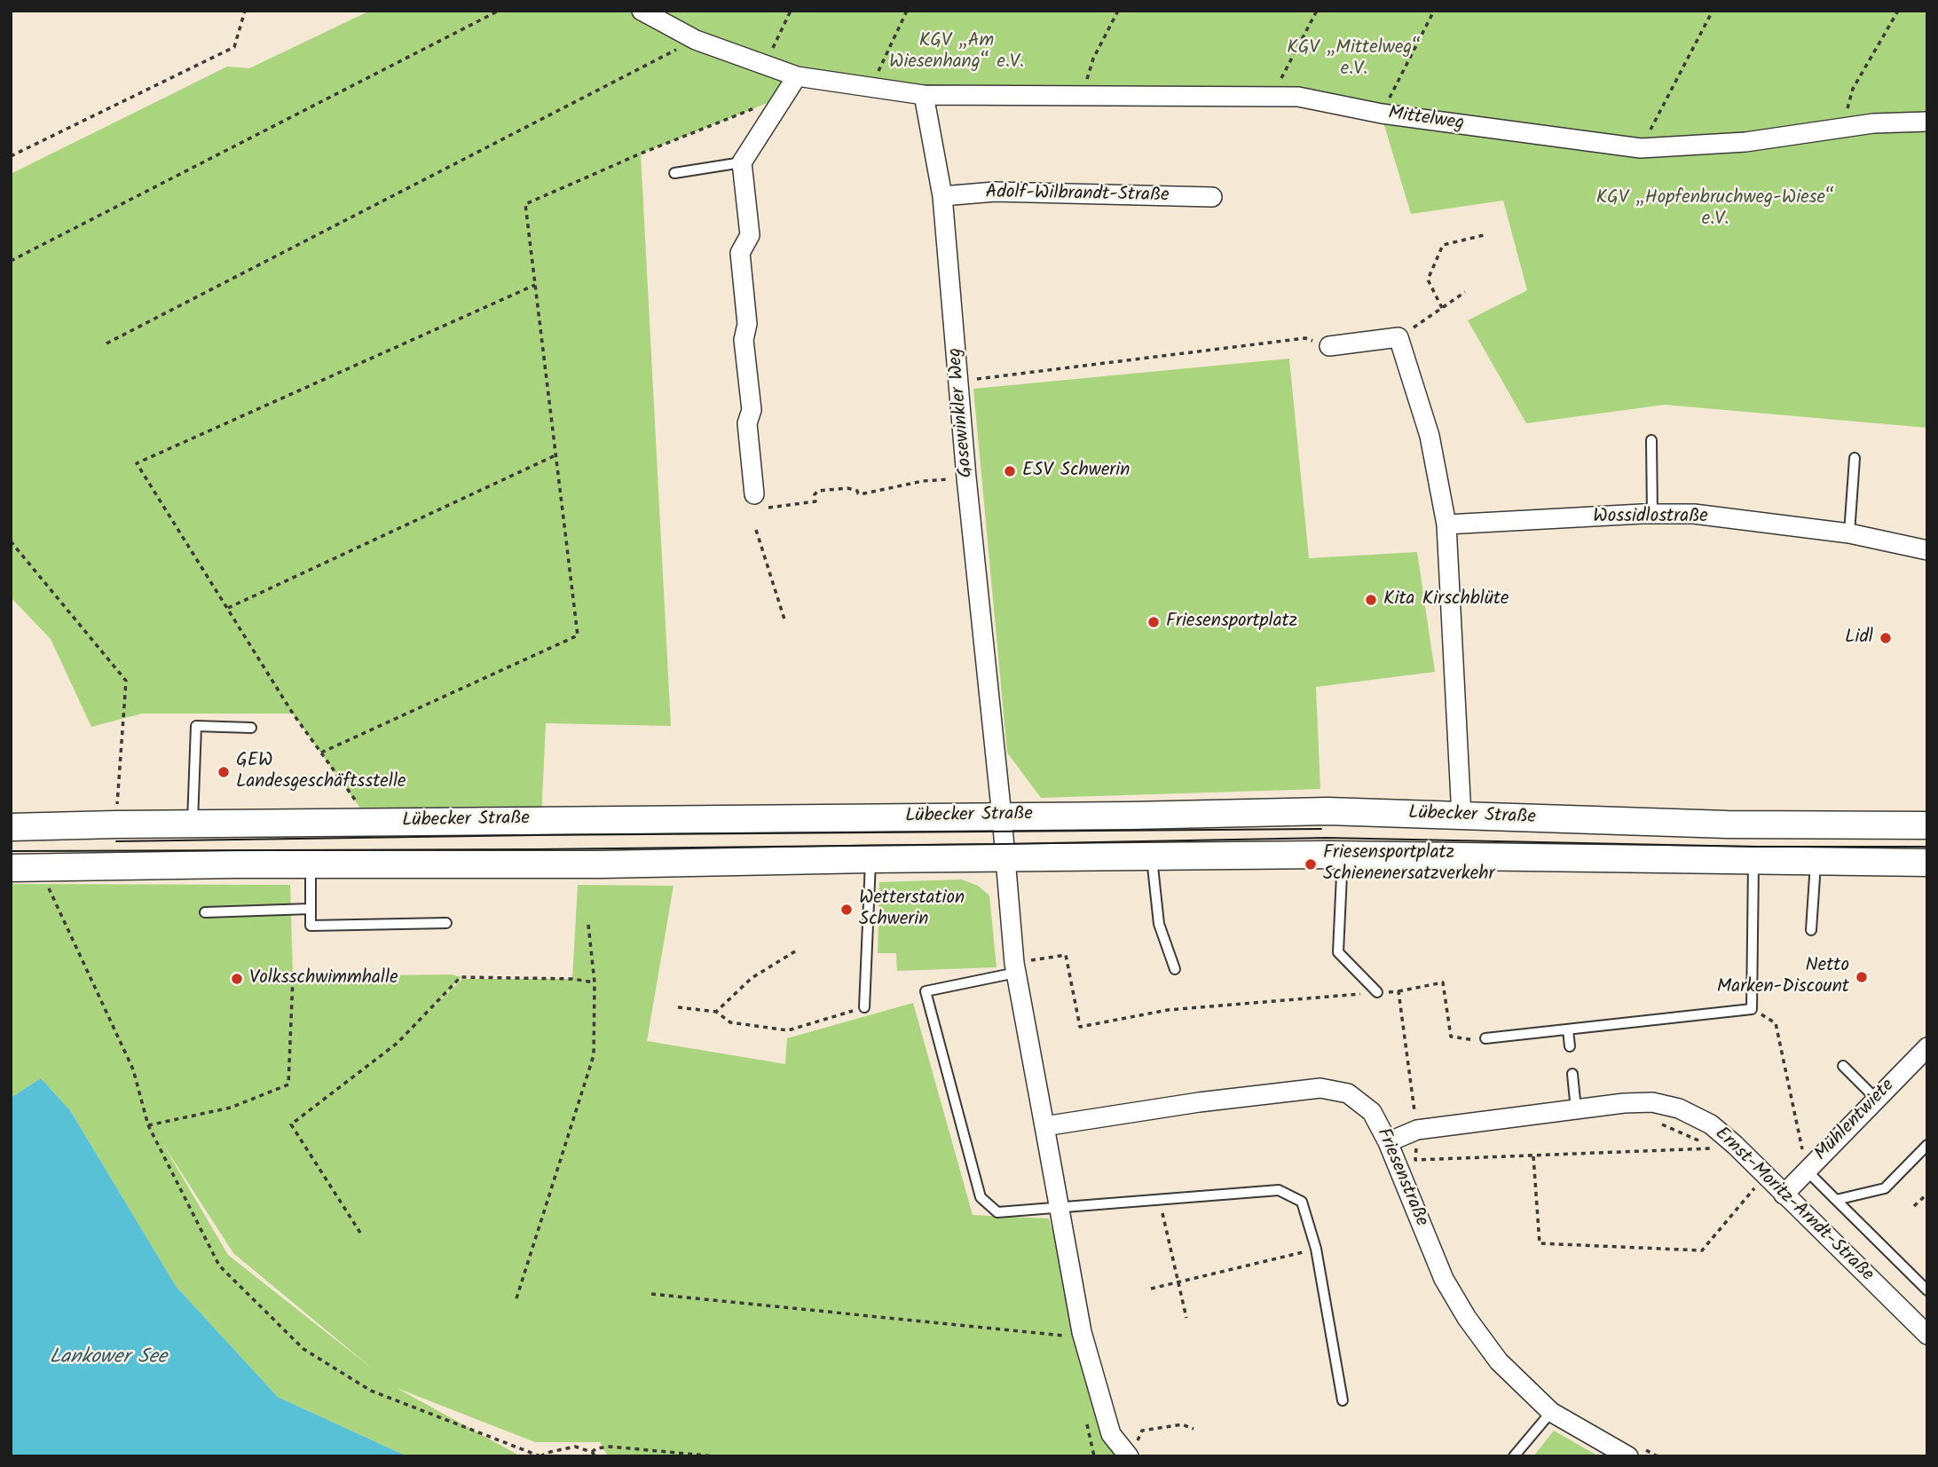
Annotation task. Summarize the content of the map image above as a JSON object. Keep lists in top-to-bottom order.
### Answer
{
  "streets": {
    "street": [
      "Mittelweg",
      "Adolf-Wilbrandt-Straße",
      "Gosewinkler Weg",
      "Wossidlostraße",
      "Lübecker Straße",
      "Mühlentwiete",
      "Friesenstraße",
      "Ernst-Moritz-Arndt-Straße"
    ]
  },
  "crossings": [
    ["Mittelweg", "Gosewinkler Weg"],
    ["Adolf-Wilbrandt-Straße", "Gosewinkler Weg"],
    ["Gosewinkler Weg", "Lübecker Straße"],
    ["Mühlentwiete", "Ernst-Moritz-Arndt-Straße"],
    ["Friesenstraße", "Ernst-Moritz-Arndt-Straße"]
  ],
  "water": ["Lankower See"],
  "parks": ["KGV „Am Wiesenhang“ e.V.", "KGV „Mittelweg“ e.V.", "KGV „Hopfenbruchweg-Wiese“ e.V."],
  "places": [
    "ESV Schwerin",
    "Kita Kirschblüte",
    "Friesensportplatz",
    "Lidl",
    "GEW Landesgeschäftsstelle",
    "Friesensportplatz Schienenersatzverkehr",
    "Wetterstation Schwerin",
    "Netto Marken-Discount",
    "Volksschwimmhalle"
  ]
}
